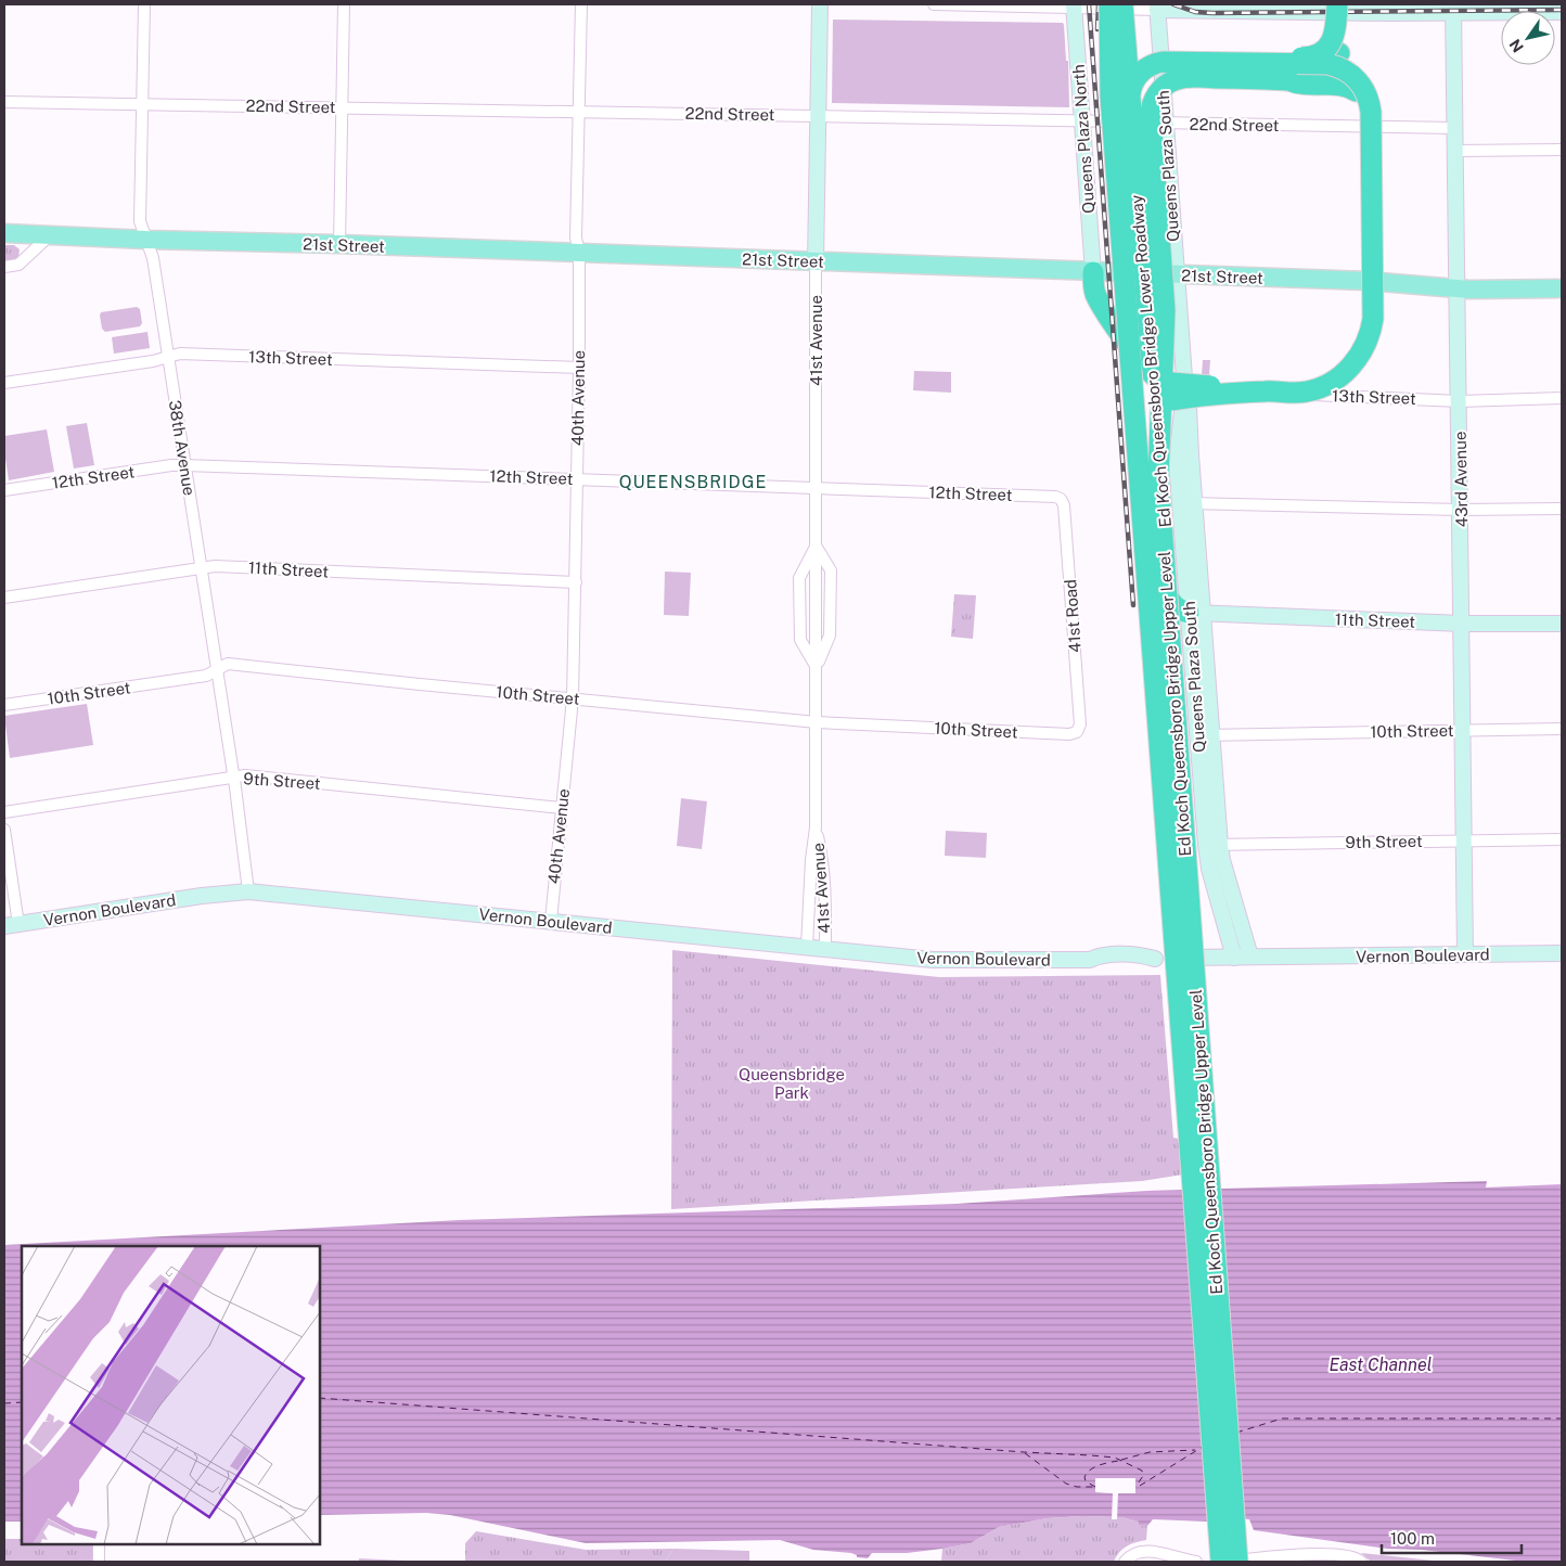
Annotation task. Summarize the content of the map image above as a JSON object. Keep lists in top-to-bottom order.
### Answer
{
  "streets": {
    "highway": ["Ed Koch Queensboro Bridge Lower Roadway", "Ed Koch Queensboro Bridge Upper Level"],
    "main road": [
      "Queens Plaza North",
      "Queens Plaza South",
      "21st Street",
      "41st Avenue",
      "43rd Avenue",
      "11th Street",
      "Vernon Boulevard"
    ],
    "street": [
      "22nd Street",
      "13th Street",
      "40th Avenue",
      "38th Avenue",
      "12th Street",
      "41st Road",
      "10th Street",
      "9th Street"
    ]
  },
  "crossings": [
    ["22nd Street", "Queens Plaza North"],
    ["22nd Street", "Queens Plaza South"],
    ["22nd Street", "41st Avenue"],
    ["22nd Street", "40th Avenue"],
    ["22nd Street", "38th Avenue"],
    ["22nd Street", "43rd Avenue"],
    ["Queens Plaza North", "21st Street"],
    ["Queens Plaza South", "21st Street"],
    ["Queens Plaza South", "13th Street"],
    ["Queens Plaza South", "11th Street"],
    ["Queens Plaza South", "10th Street"],
    ["Queens Plaza South", "9th Street"],
    ["Queens Plaza South", "Vernon Boulevard"],
    ["21st Street", "41st Avenue"],
    ["21st Street", "40th Avenue"],
    ["21st Street", "38th Avenue"],
    ["21st Street", "43rd Avenue"],
    ["41st Avenue", "12th Street"],
    ["41st Avenue", "10th Street"],
    ["41st Avenue", "Vernon Boulevard"],
    ["13th Street", "40th Avenue"],
    ["13th Street", "38th Avenue"],
    ["13th Street", "43rd Avenue"],
    ["40th Avenue", "12th Street"],
    ["40th Avenue", "11th Street"],
    ["40th Avenue", "10th Street"],
    ["40th Avenue", "9th Street"],
    ["40th Avenue", "Vernon Boulevard"],
    ["38th Avenue", "12th Street"],
    ["38th Avenue", "11th Street"],
    ["38th Avenue", "10th Street"],
    ["38th Avenue", "9th Street"],
    ["38th Avenue", "Vernon Boulevard"],
    ["12th Street", "41st Road"],
    ["43rd Avenue", "11th Street"],
    ["43rd Avenue", "10th Street"],
    ["43rd Avenue", "9th Street"],
    ["43rd Avenue", "Vernon Boulevard"],
    ["41st Road", "10th Street"]
  ],
  "districts": ["QUEENSBRIDGE"],
  "water": ["East Channel"],
  "parks": ["Queensbridge Park"],
  "scale_bar": "100 m",
  "north": "bottom left"
}
